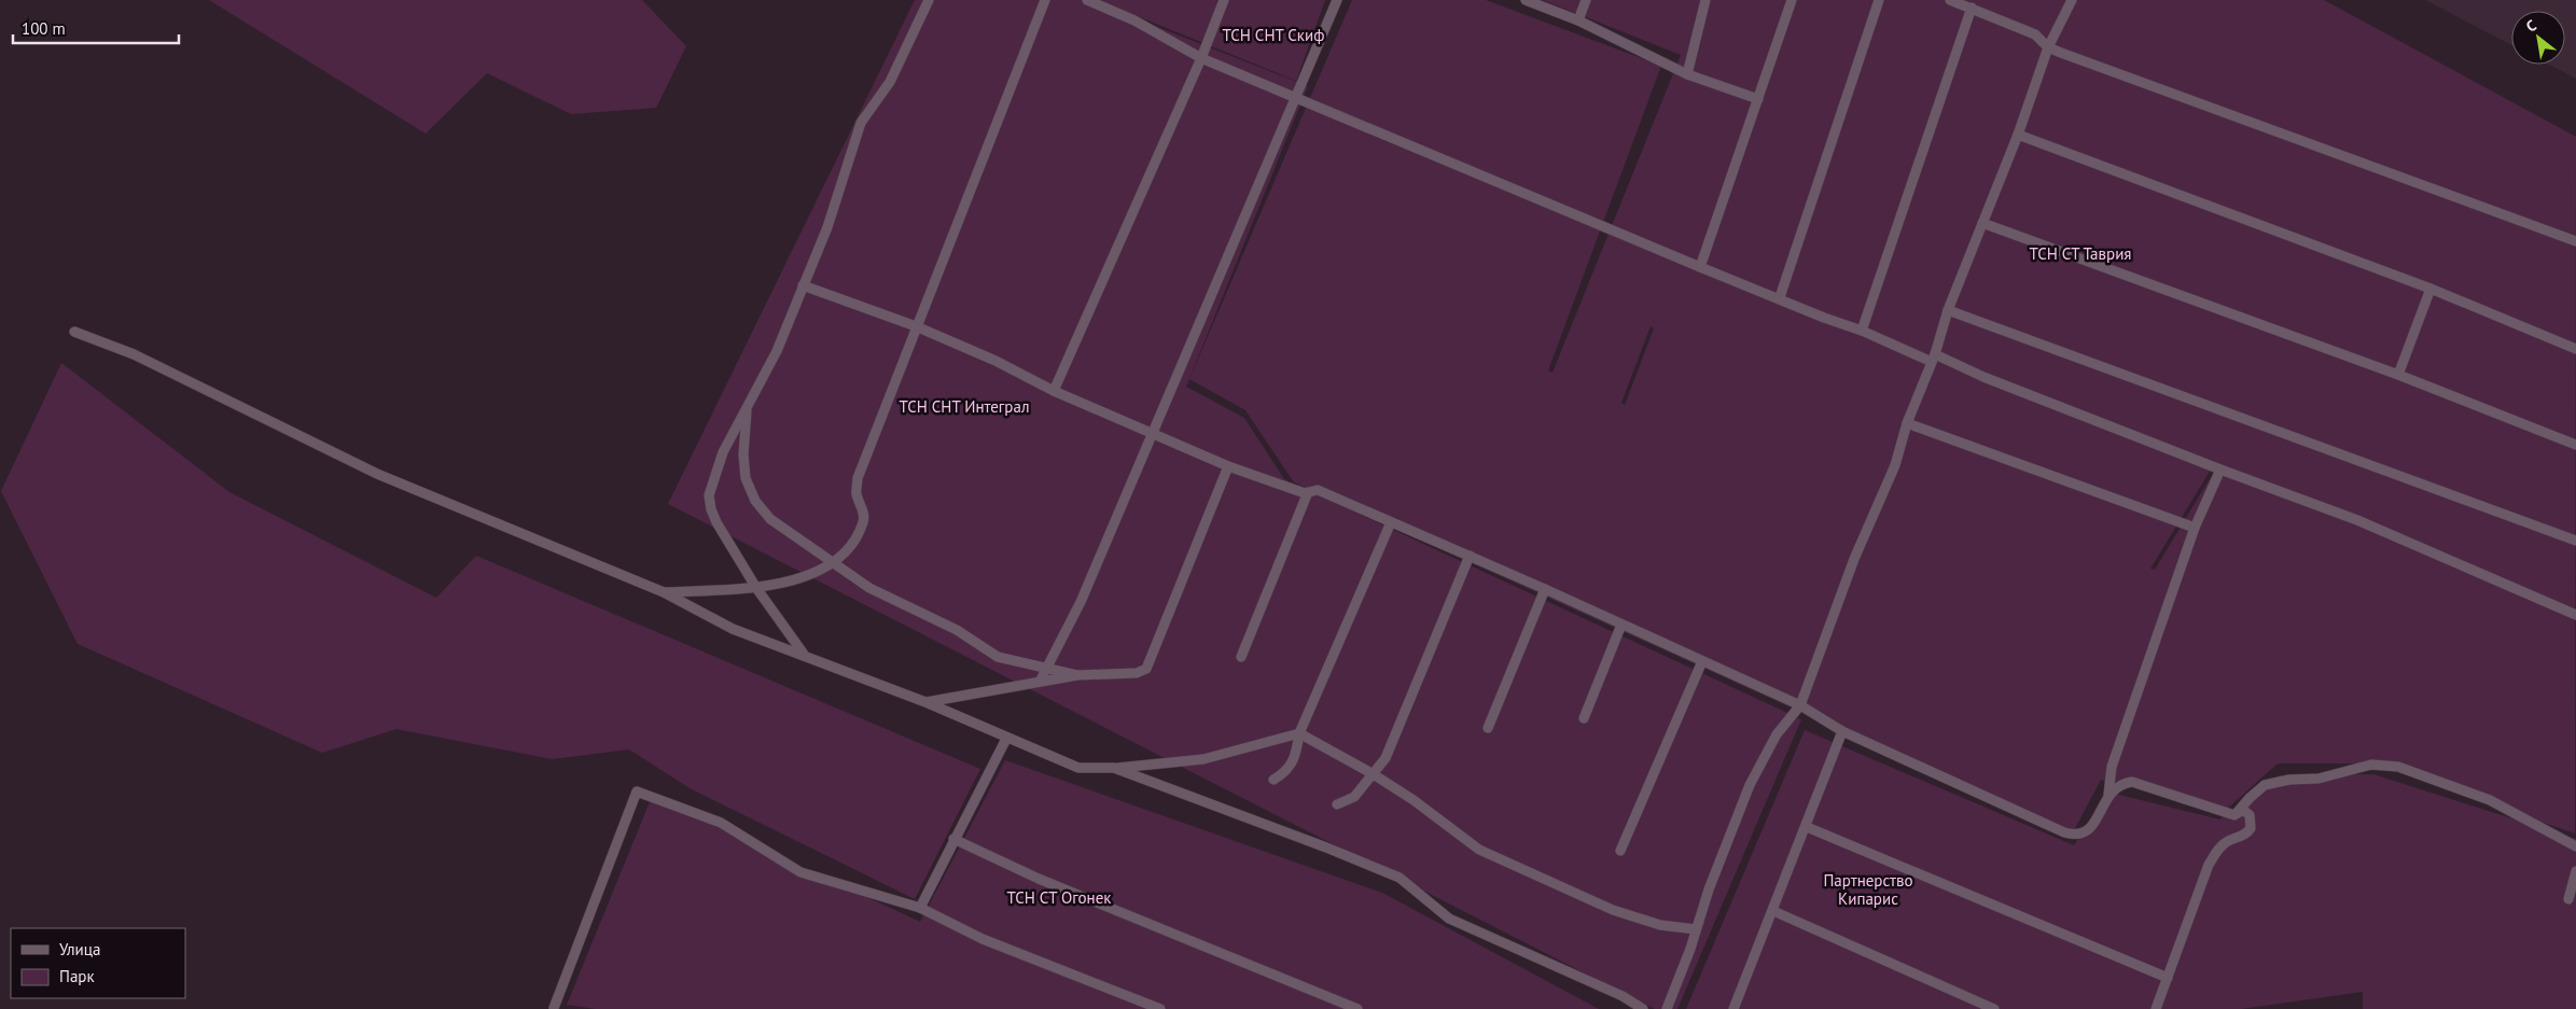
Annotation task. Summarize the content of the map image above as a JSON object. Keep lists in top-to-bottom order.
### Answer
{
  "parks": [
    "ТСН СНТ Скиф",
    "ТСН СТ Таврия",
    "ТСН СНТ Интеграл",
    "Партнерство Кипарис",
    "ТСН СТ Огонек"
  ],
  "legend": ["Улица", "Парк"],
  "scale_bar": "100 m",
  "north": "top left"
}
